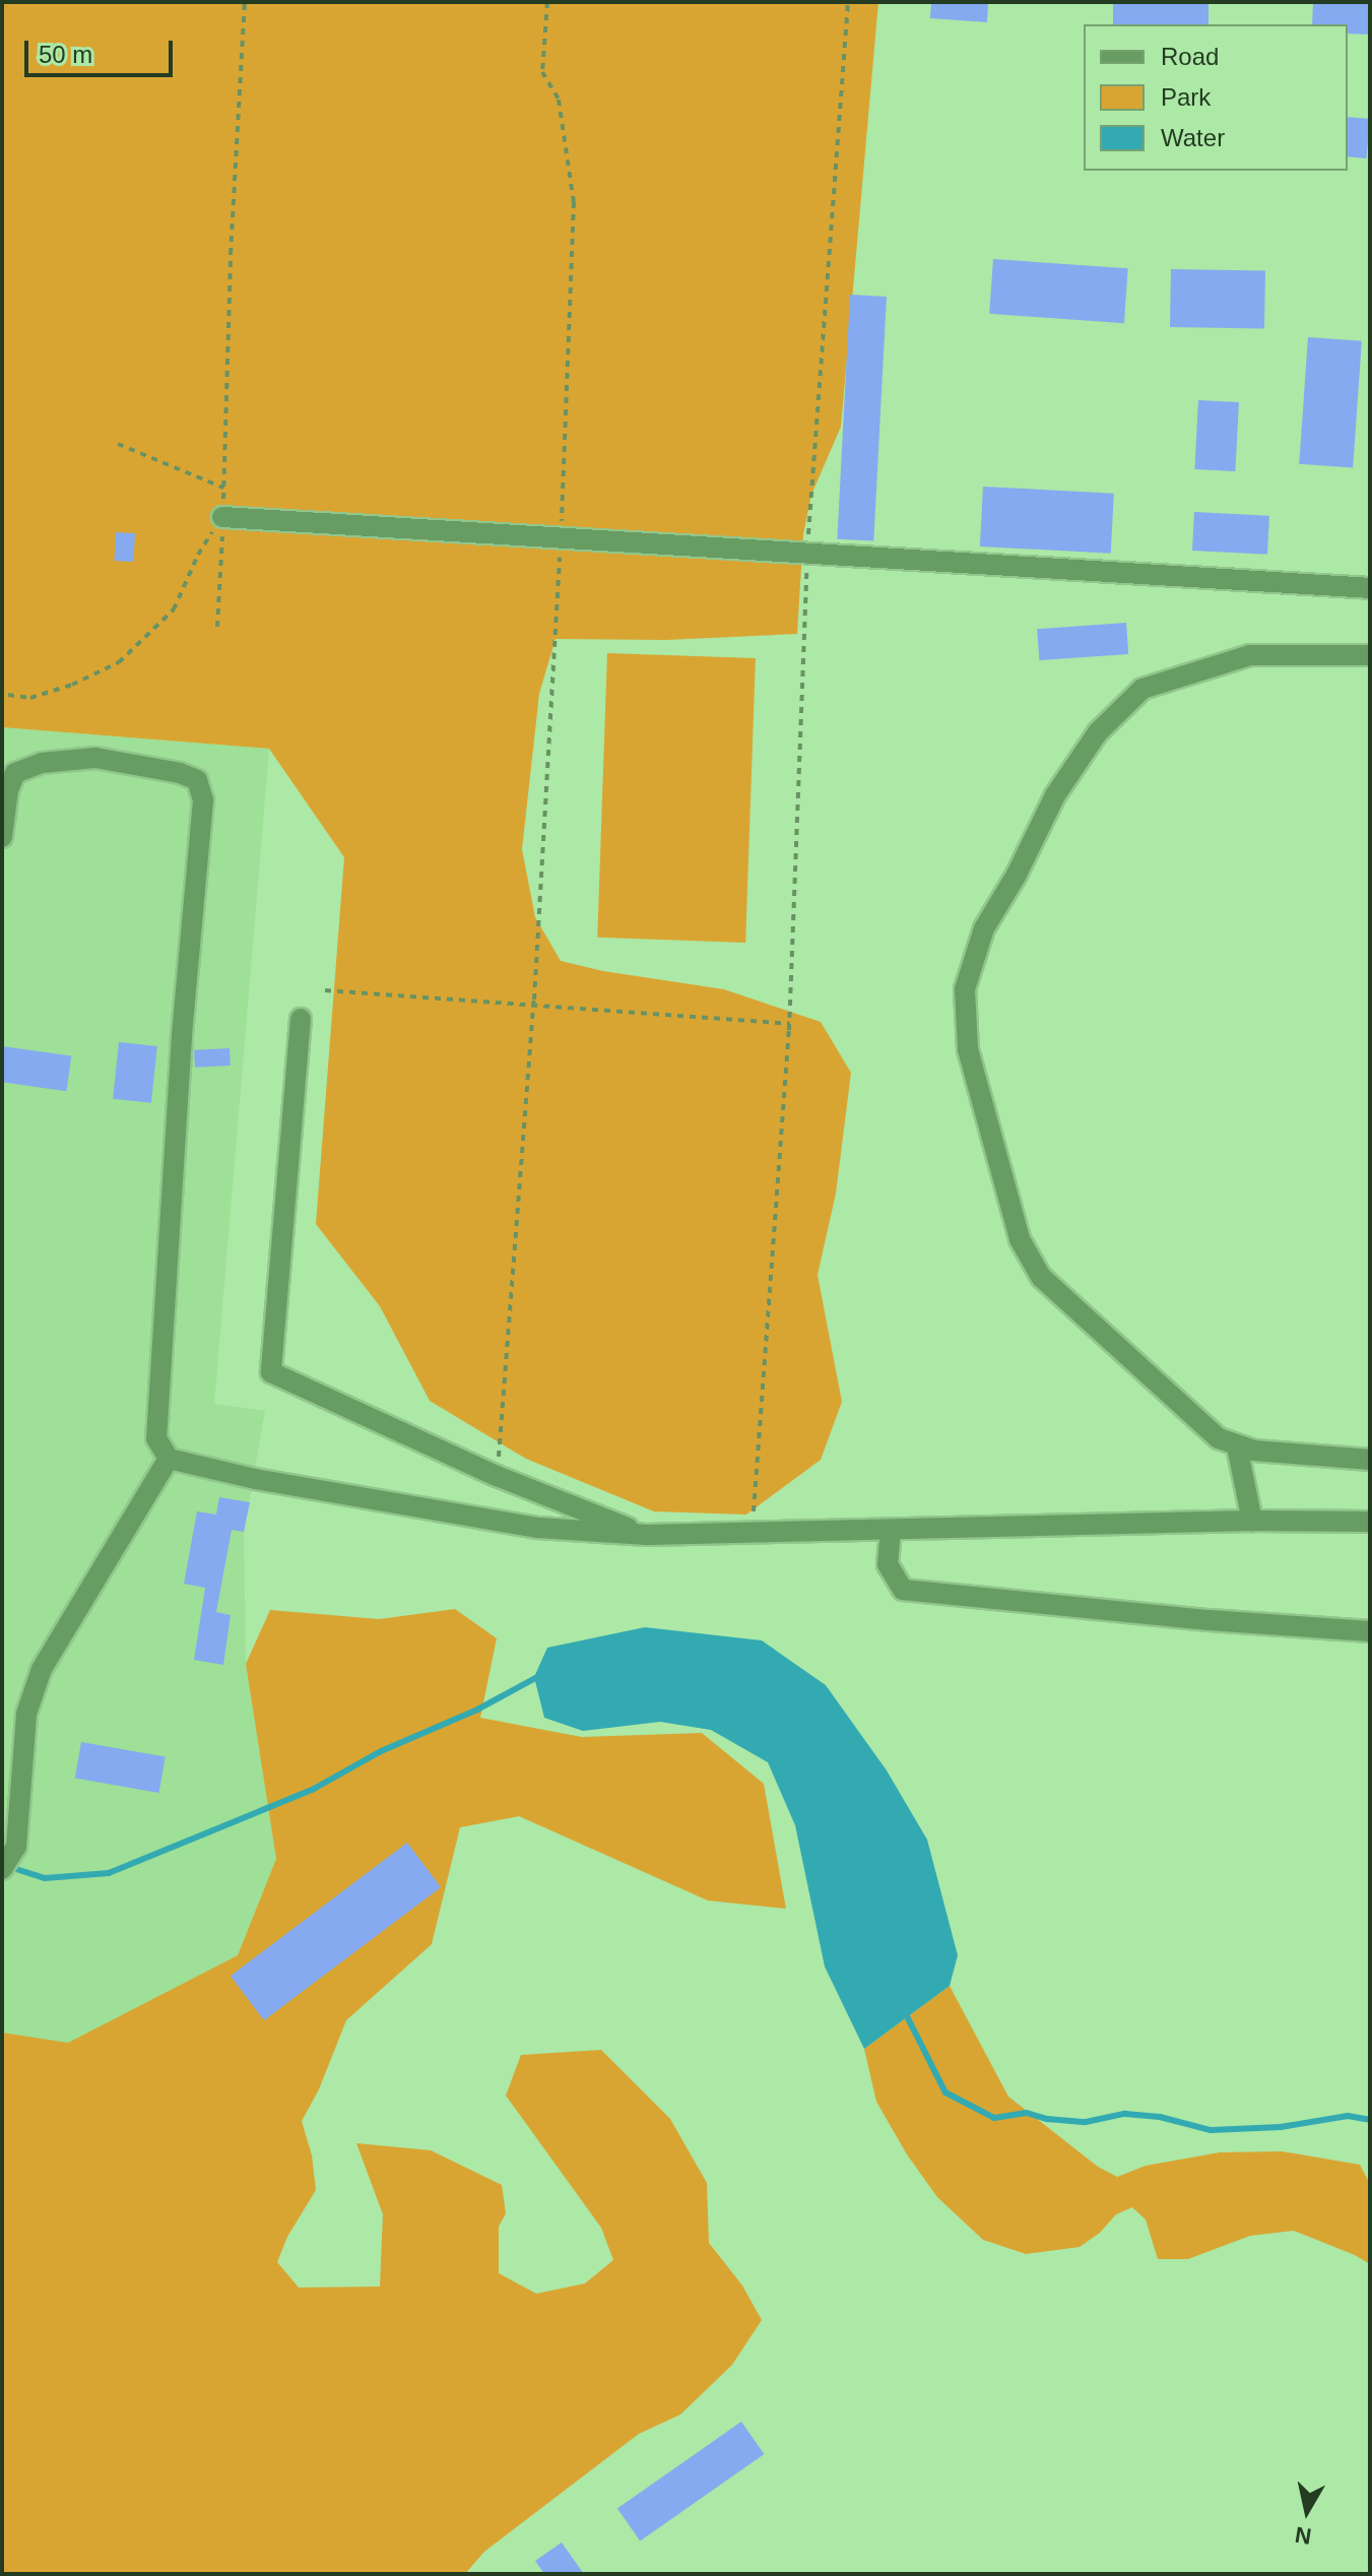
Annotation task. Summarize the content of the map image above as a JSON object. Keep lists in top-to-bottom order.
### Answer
{
  "legend": ["Road", "Park", "Water"],
  "scale_bar": "50 m",
  "north": "bottom"
}
